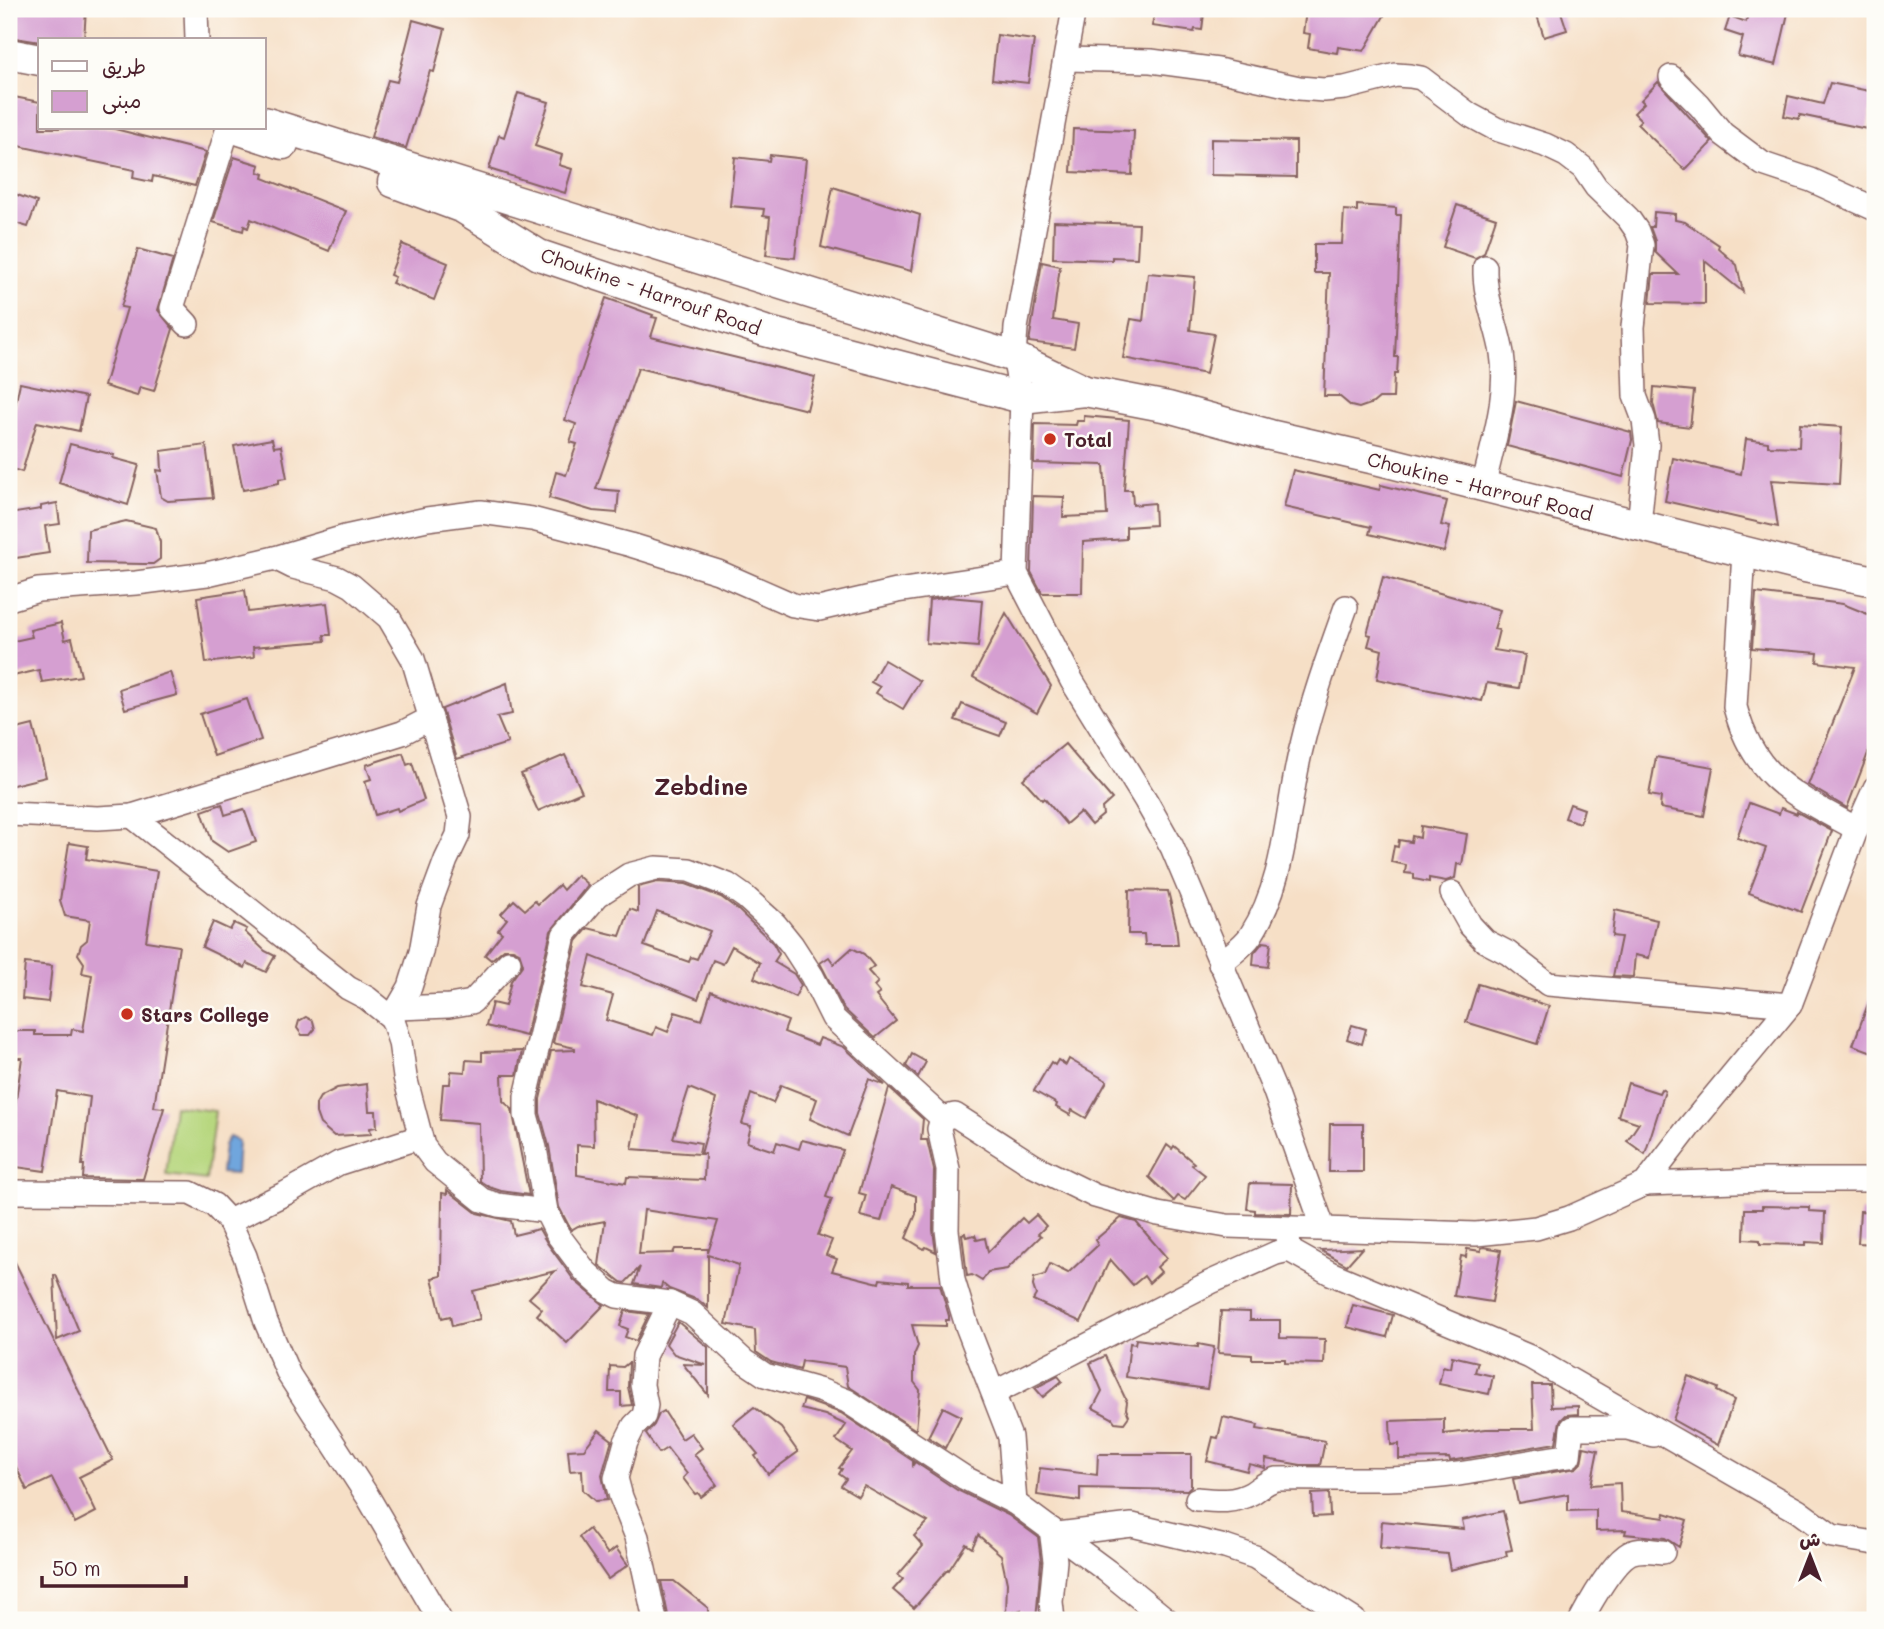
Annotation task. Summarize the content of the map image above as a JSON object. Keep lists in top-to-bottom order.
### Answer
{
  "streets": {
    "main road": ["Choukine - Harrouf Road"]
  },
  "districts": ["Zebdine"],
  "places": ["Total", "Stars College"],
  "legend": ["طريق", "مبنى"],
  "scale_bar": "50 m",
  "north": "top"
}
